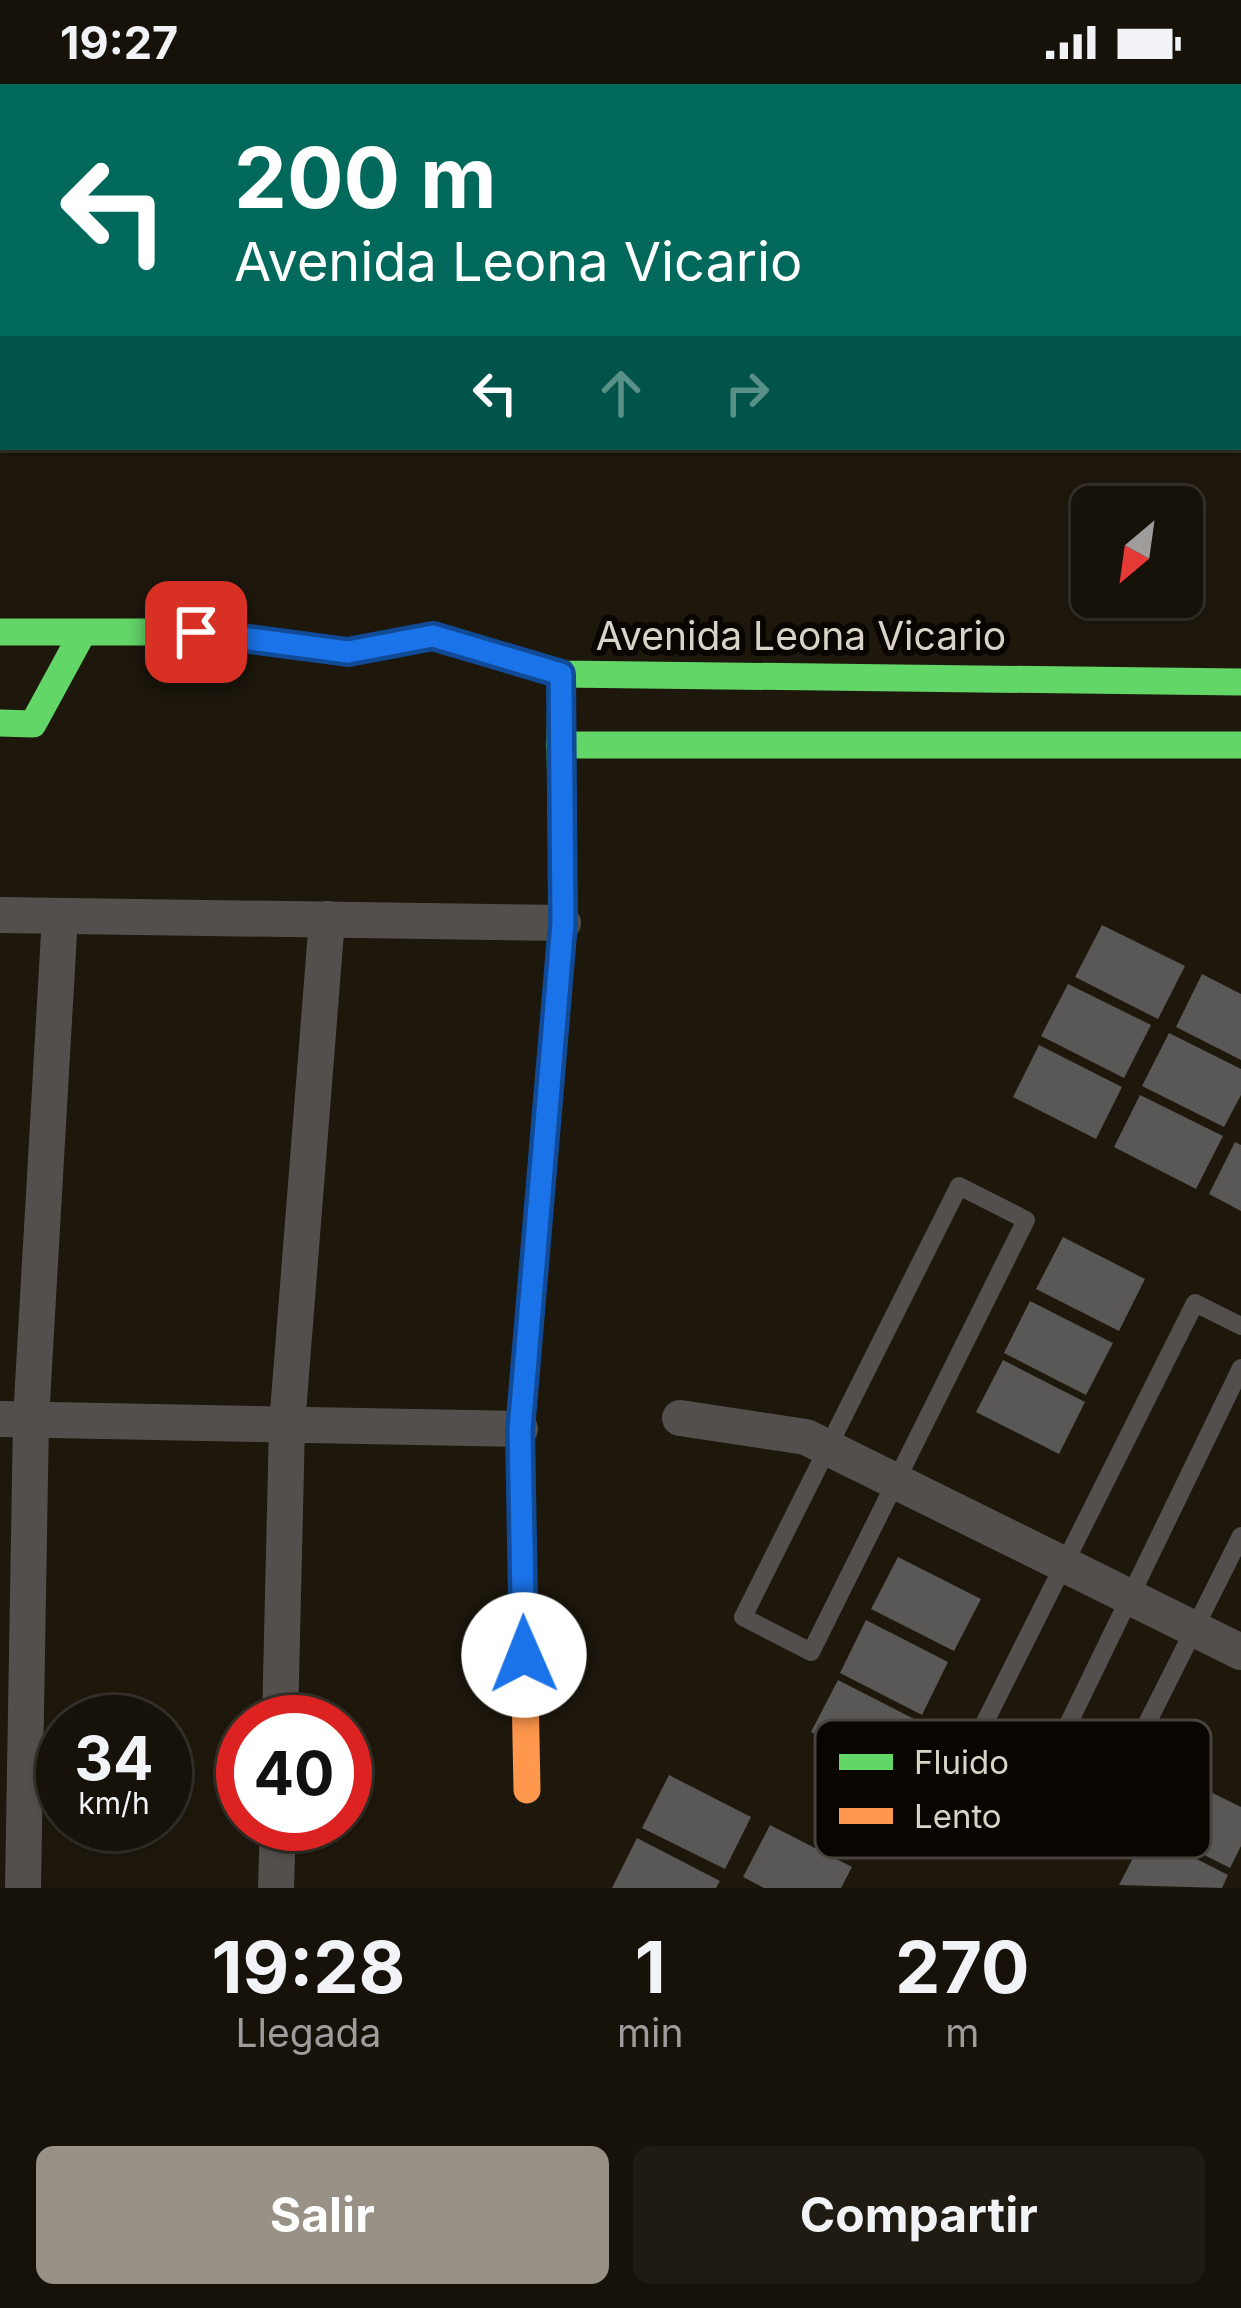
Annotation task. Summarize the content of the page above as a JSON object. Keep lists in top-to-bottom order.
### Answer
{
  "streets": {
    "main road": ["Avenida Leona Vicario"]
  },
  "legend": ["Fluido", "Lento"],
  "north": "bottom left",
  "page": {
    "status": "19:27",
    "turn": ["200 m", "Avenida Leona Vicario"],
    "speed": "34 km/h",
    "limit": "40",
    "eta": [
      "19:28",
      "Llegada",
      "1",
      "min",
      "270",
      "m"
    ],
    "buttons": ["Salir", "Compartir"]
  }
}
